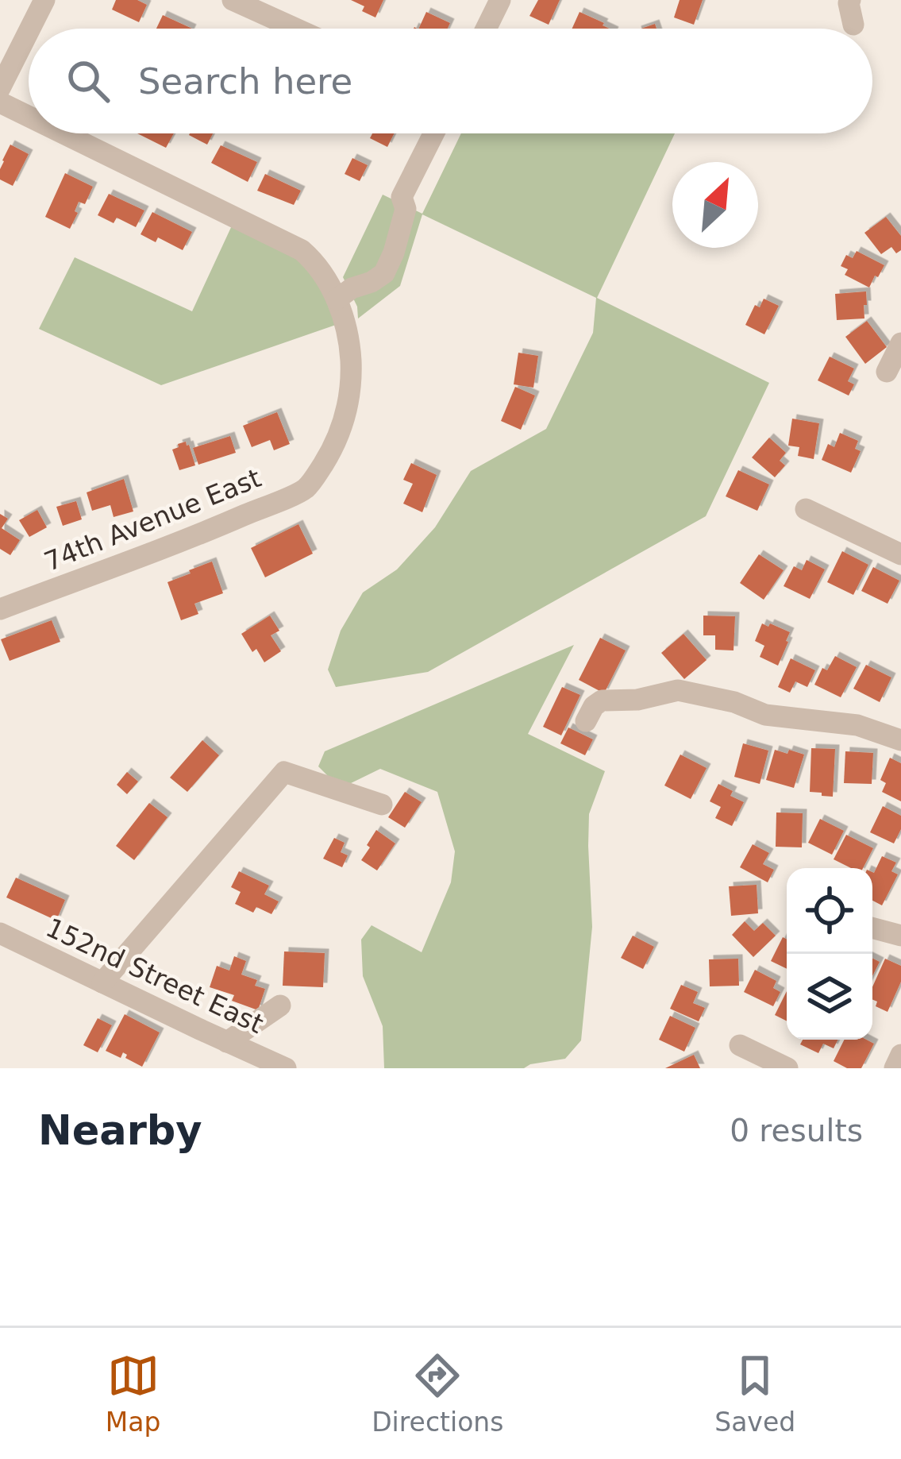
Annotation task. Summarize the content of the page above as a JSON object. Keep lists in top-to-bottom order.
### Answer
{
  "streets": {
    "street": ["74th Avenue East", "152nd Street East"]
  },
  "north": "top right",
  "page": {
    "search": "Search here",
    "heading": ["Nearby", "0 results"],
    "nav": ["Map", "Directions", "Saved"]
  }
}
